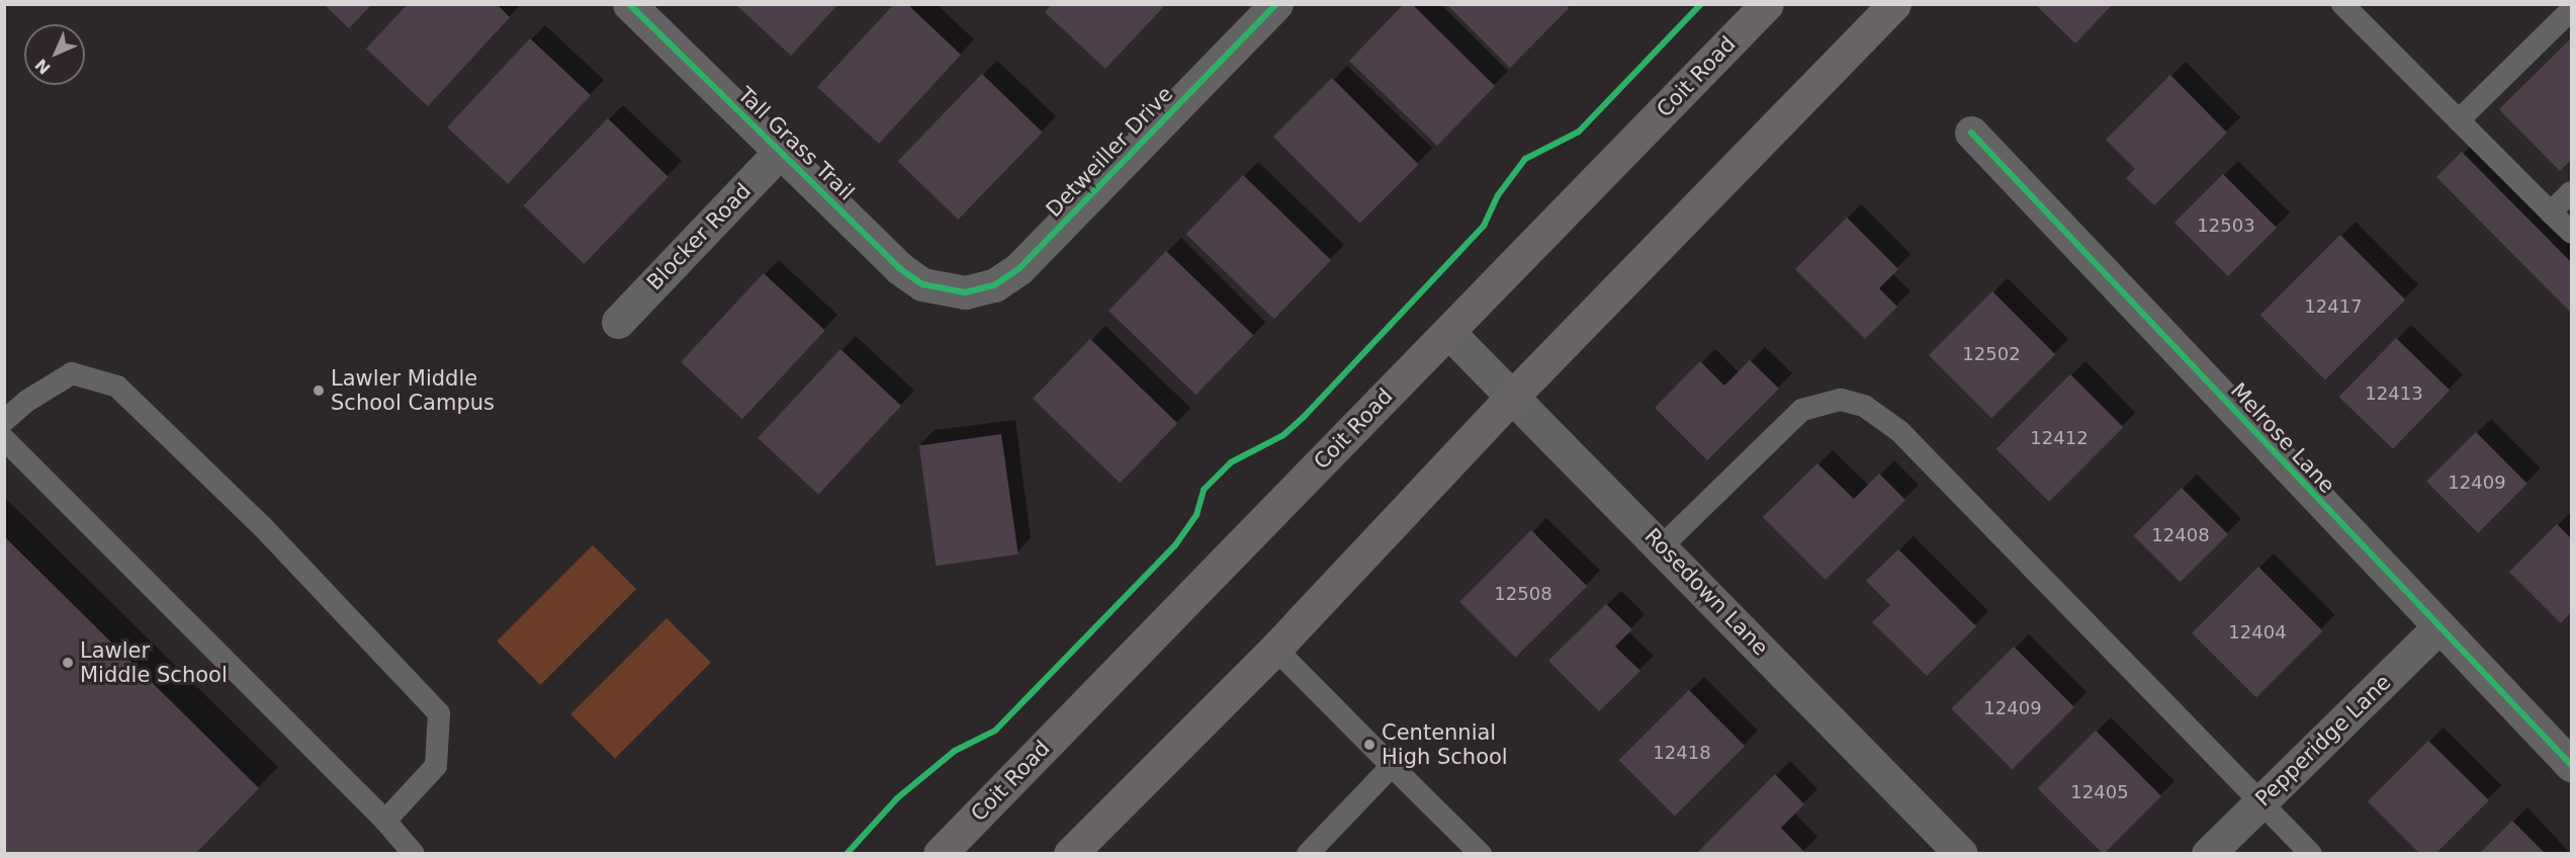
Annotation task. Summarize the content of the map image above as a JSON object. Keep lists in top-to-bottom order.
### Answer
{
  "streets": {
    "main road": ["Coit Road"],
    "street": [
      "Tall Grass Trail",
      "Detweiller Drive",
      "Blocker Road",
      "Melrose Lane",
      "Rosedown Lane",
      "Pepperidge Lane"
    ]
  },
  "crossings": [
    ["Coit Road", "Rosedown Lane"],
    ["Tall Grass Trail", "Detweiller Drive"],
    ["Tall Grass Trail", "Blocker Road"],
    ["Melrose Lane", "Pepperidge Lane"]
  ],
  "places": ["Lawler Middle School Campus", "Lawler Middle School", "Centennial High School"],
  "house_numbers": [
    "12503",
    "12417",
    "12502",
    "12413",
    "12412",
    "12409",
    "12408",
    "12508",
    "12404",
    "12409",
    "12418",
    "12405"
  ],
  "north": "bottom left"
}
